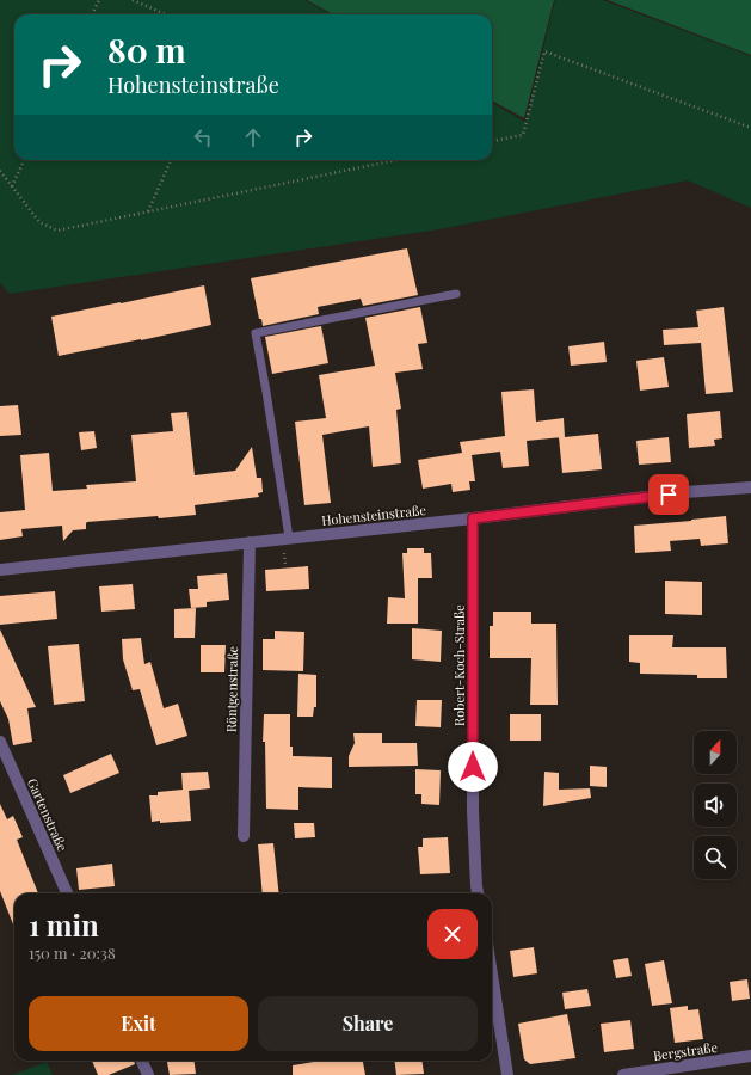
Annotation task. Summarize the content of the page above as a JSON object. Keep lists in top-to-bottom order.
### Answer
{
  "streets": {
    "street": [
      "Hohensteinstraße",
      "Robert-Koch-Straße",
      "Röntgenstraße",
      "Gartenstraße",
      "Bergstraße"
    ]
  },
  "crossings": [
    ["Hohensteinstraße", "Robert-Koch-Straße"],
    ["Hohensteinstraße", "Röntgenstraße"]
  ],
  "north": "top",
  "page": {
    "turn": ["80 m", "Hohensteinstraße"],
    "heading": ["1 min", "150 m · 20:38"],
    "buttons": ["Exit", "Share"]
  }
}
